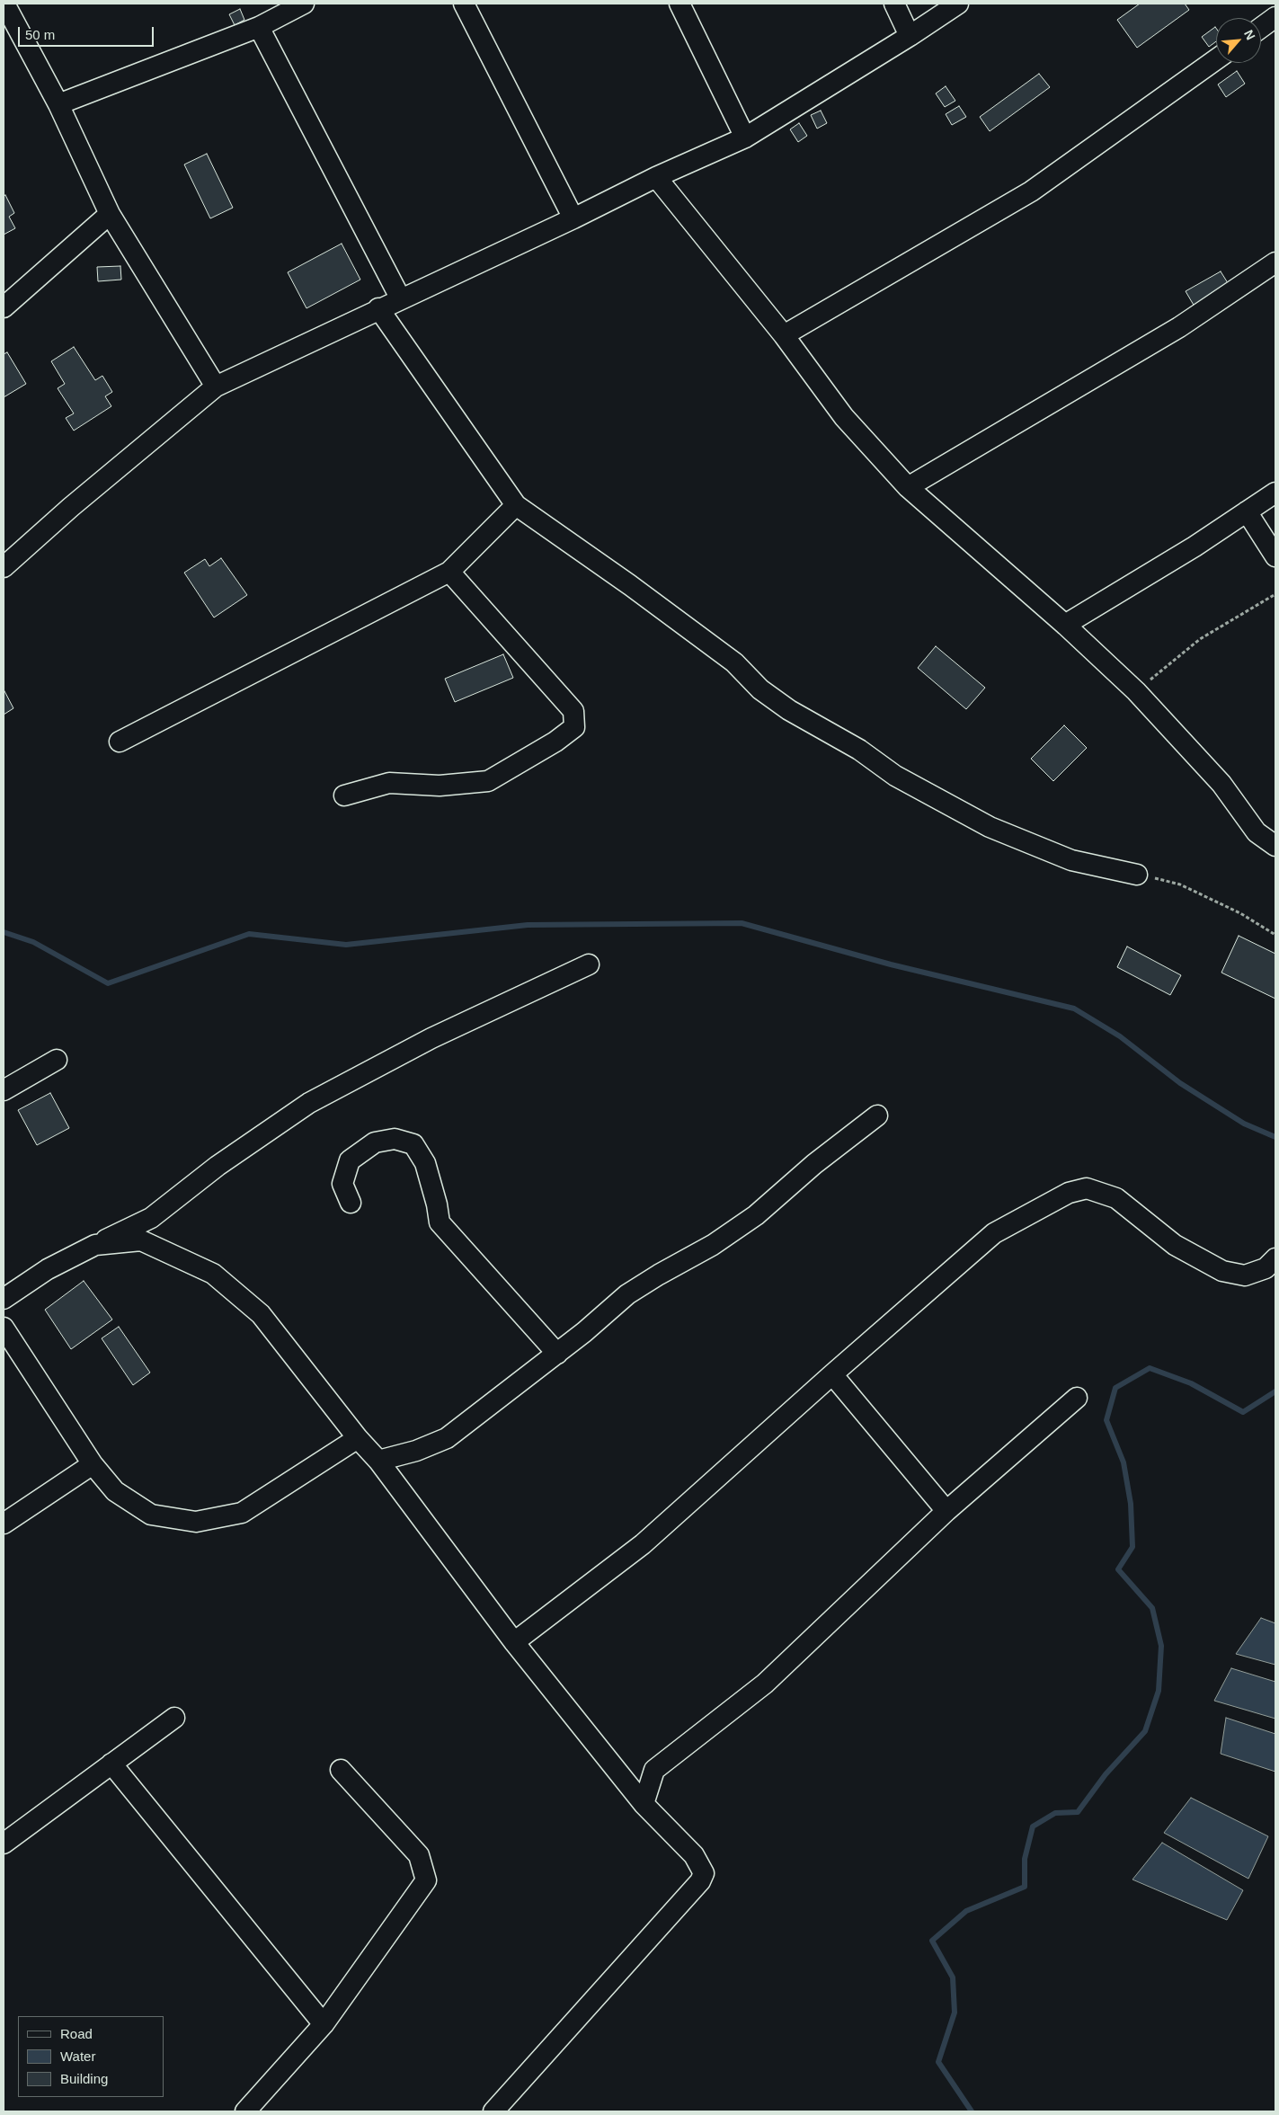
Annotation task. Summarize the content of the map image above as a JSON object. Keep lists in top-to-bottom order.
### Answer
{
  "legend": ["Road", "Water", "Building"],
  "scale_bar": "50 m",
  "north": "top right"
}
